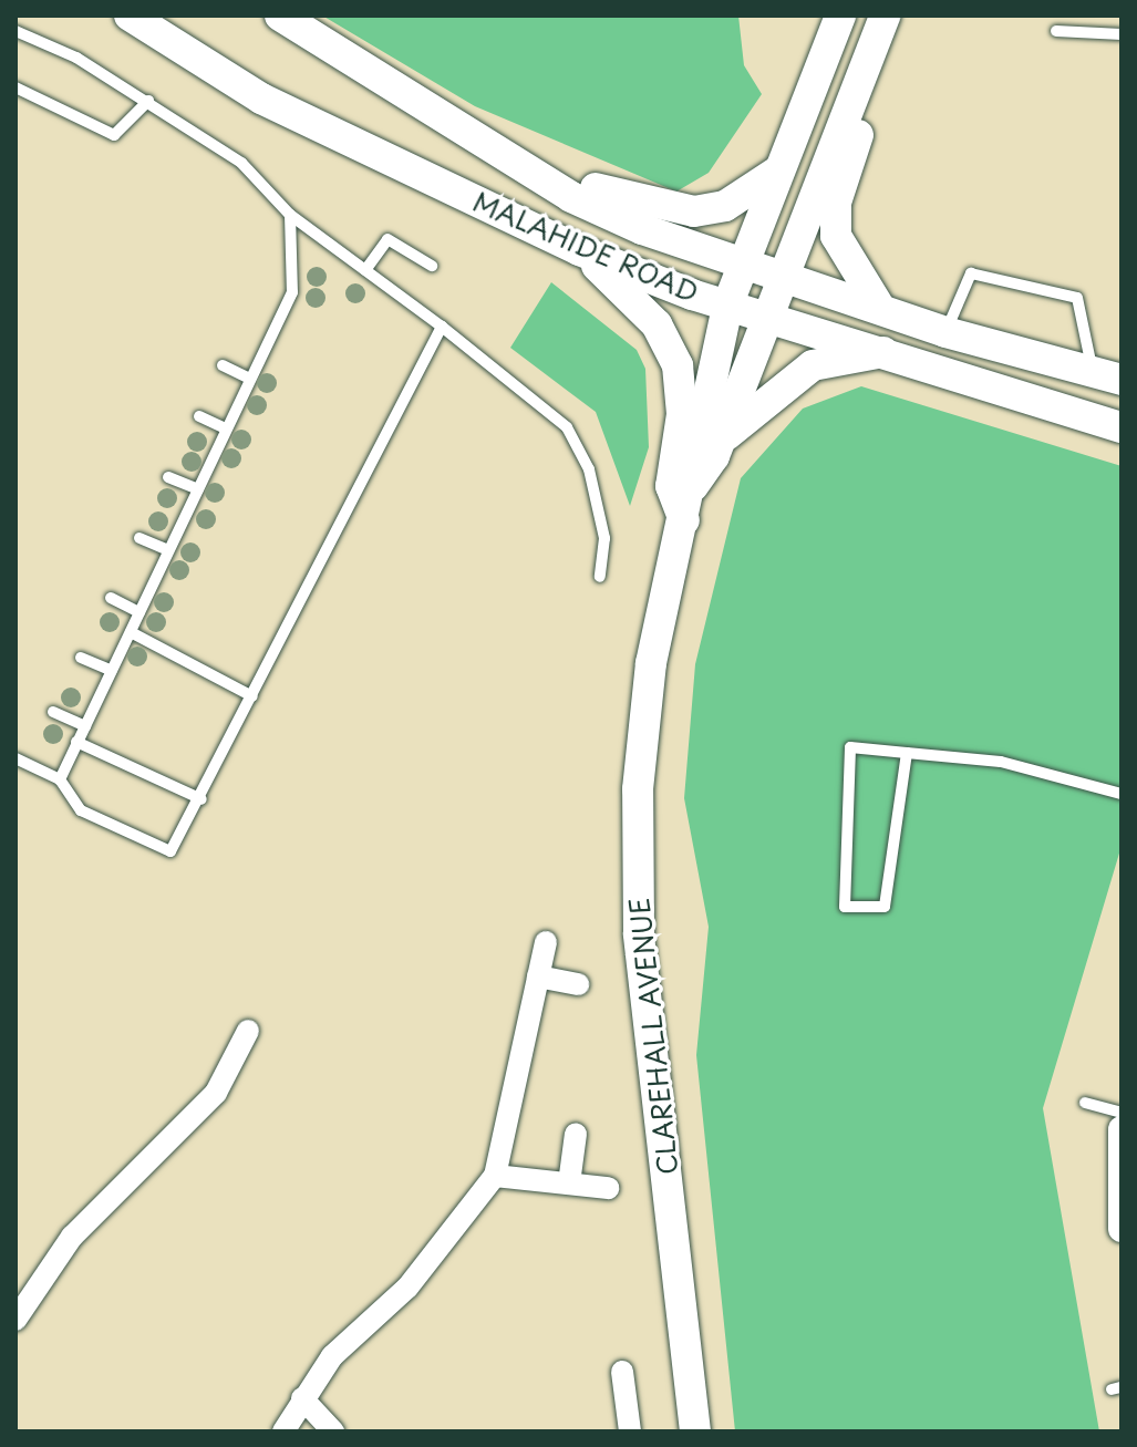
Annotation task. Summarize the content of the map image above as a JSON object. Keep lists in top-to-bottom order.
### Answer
{
  "streets": {
    "main road": ["MALAHIDE ROAD", "CLAREHALL AVENUE"]
  },
  "crossings": [
    ["MALAHIDE ROAD", "CLAREHALL AVENUE"]
  ]
}
